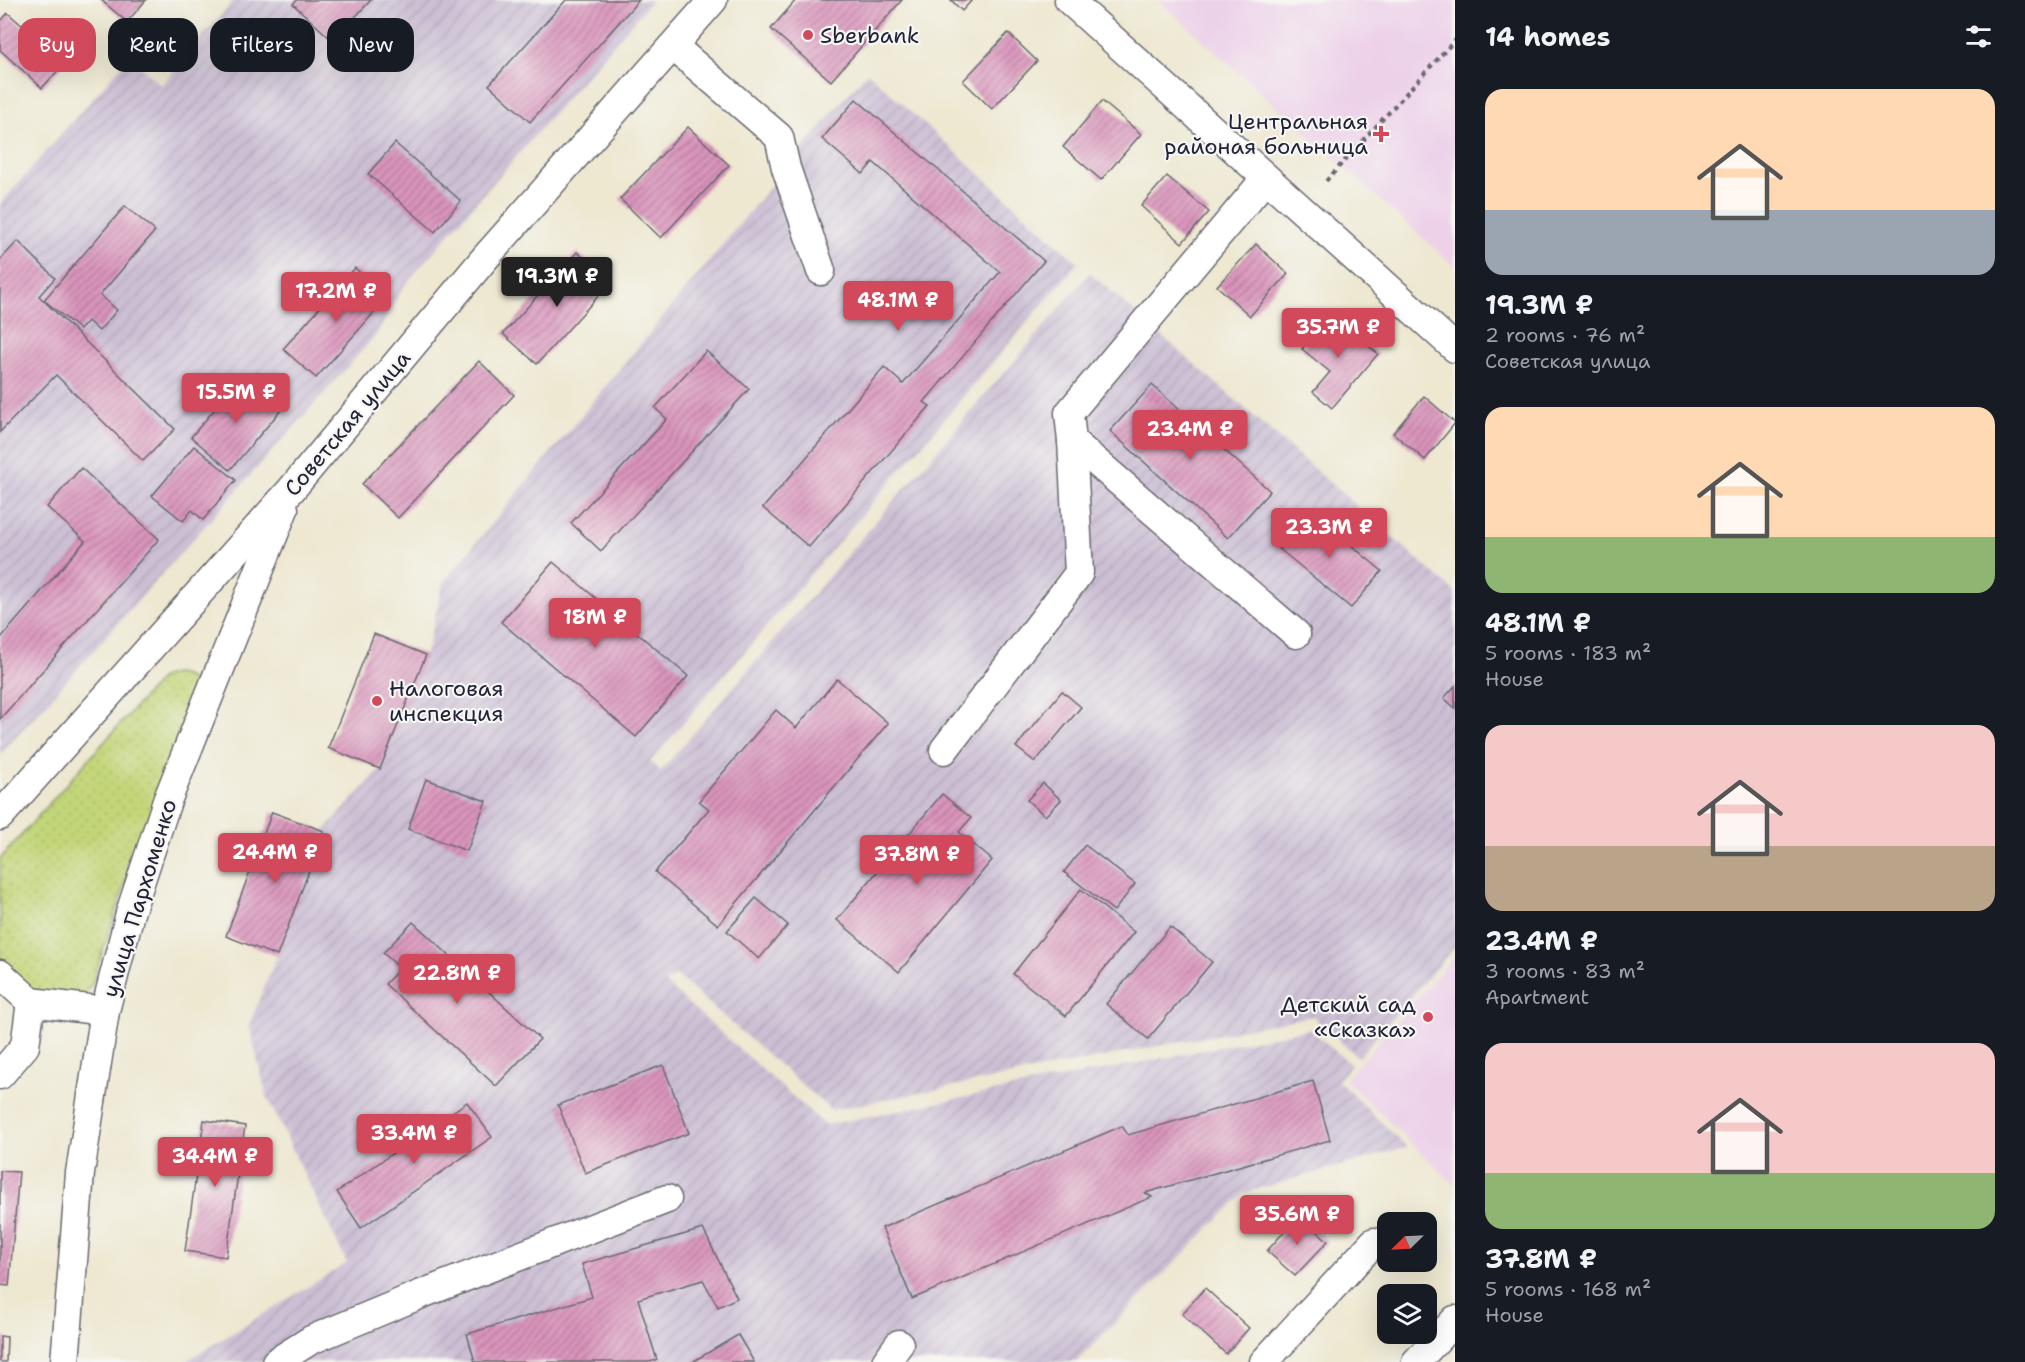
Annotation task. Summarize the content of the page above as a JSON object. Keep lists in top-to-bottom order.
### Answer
{
  "streets": {
    "street": ["Советская улица", "улица Пархоменко"]
  },
  "crossings": [
    ["Советская улица", "улица Пархоменко"]
  ],
  "places": {
    "other": ["Sberbank", "Налоговая инспекция", "Детский сад «Сказка»"],
    "health": ["Центральная районая больница"]
  },
  "north": "bottom left",
  "page": {
    "heading": "14 homes",
    "chip": [
      "Buy",
      "Rent",
      "Filters",
      "New"
    ],
    "list": [
      {
        "name": "19.3M ₽",
        "note": "2 rooms · 76 m² · Советская улица"
      },
      {
        "name": "48.1M ₽",
        "note": "5 rooms · 183 m² · House"
      },
      {
        "name": "23.4M ₽",
        "note": "3 rooms · 83 m² · Apartment"
      },
      {
        "name": "37.8M ₽",
        "note": "5 rooms · 168 m² · House"
      }
    ],
    "price": [
      "19.3M ₽",
      "17.2M ₽",
      "48.1M ₽",
      "35.7M ₽",
      "15.5M ₽",
      "23.4M ₽",
      "23.3M ₽",
      "18M ₽",
      "24.4M ₽",
      "37.8M ₽",
      "22.8M ₽",
      "33.4M ₽",
      "34.4M ₽",
      "35.6M ₽"
    ]
  }
}
